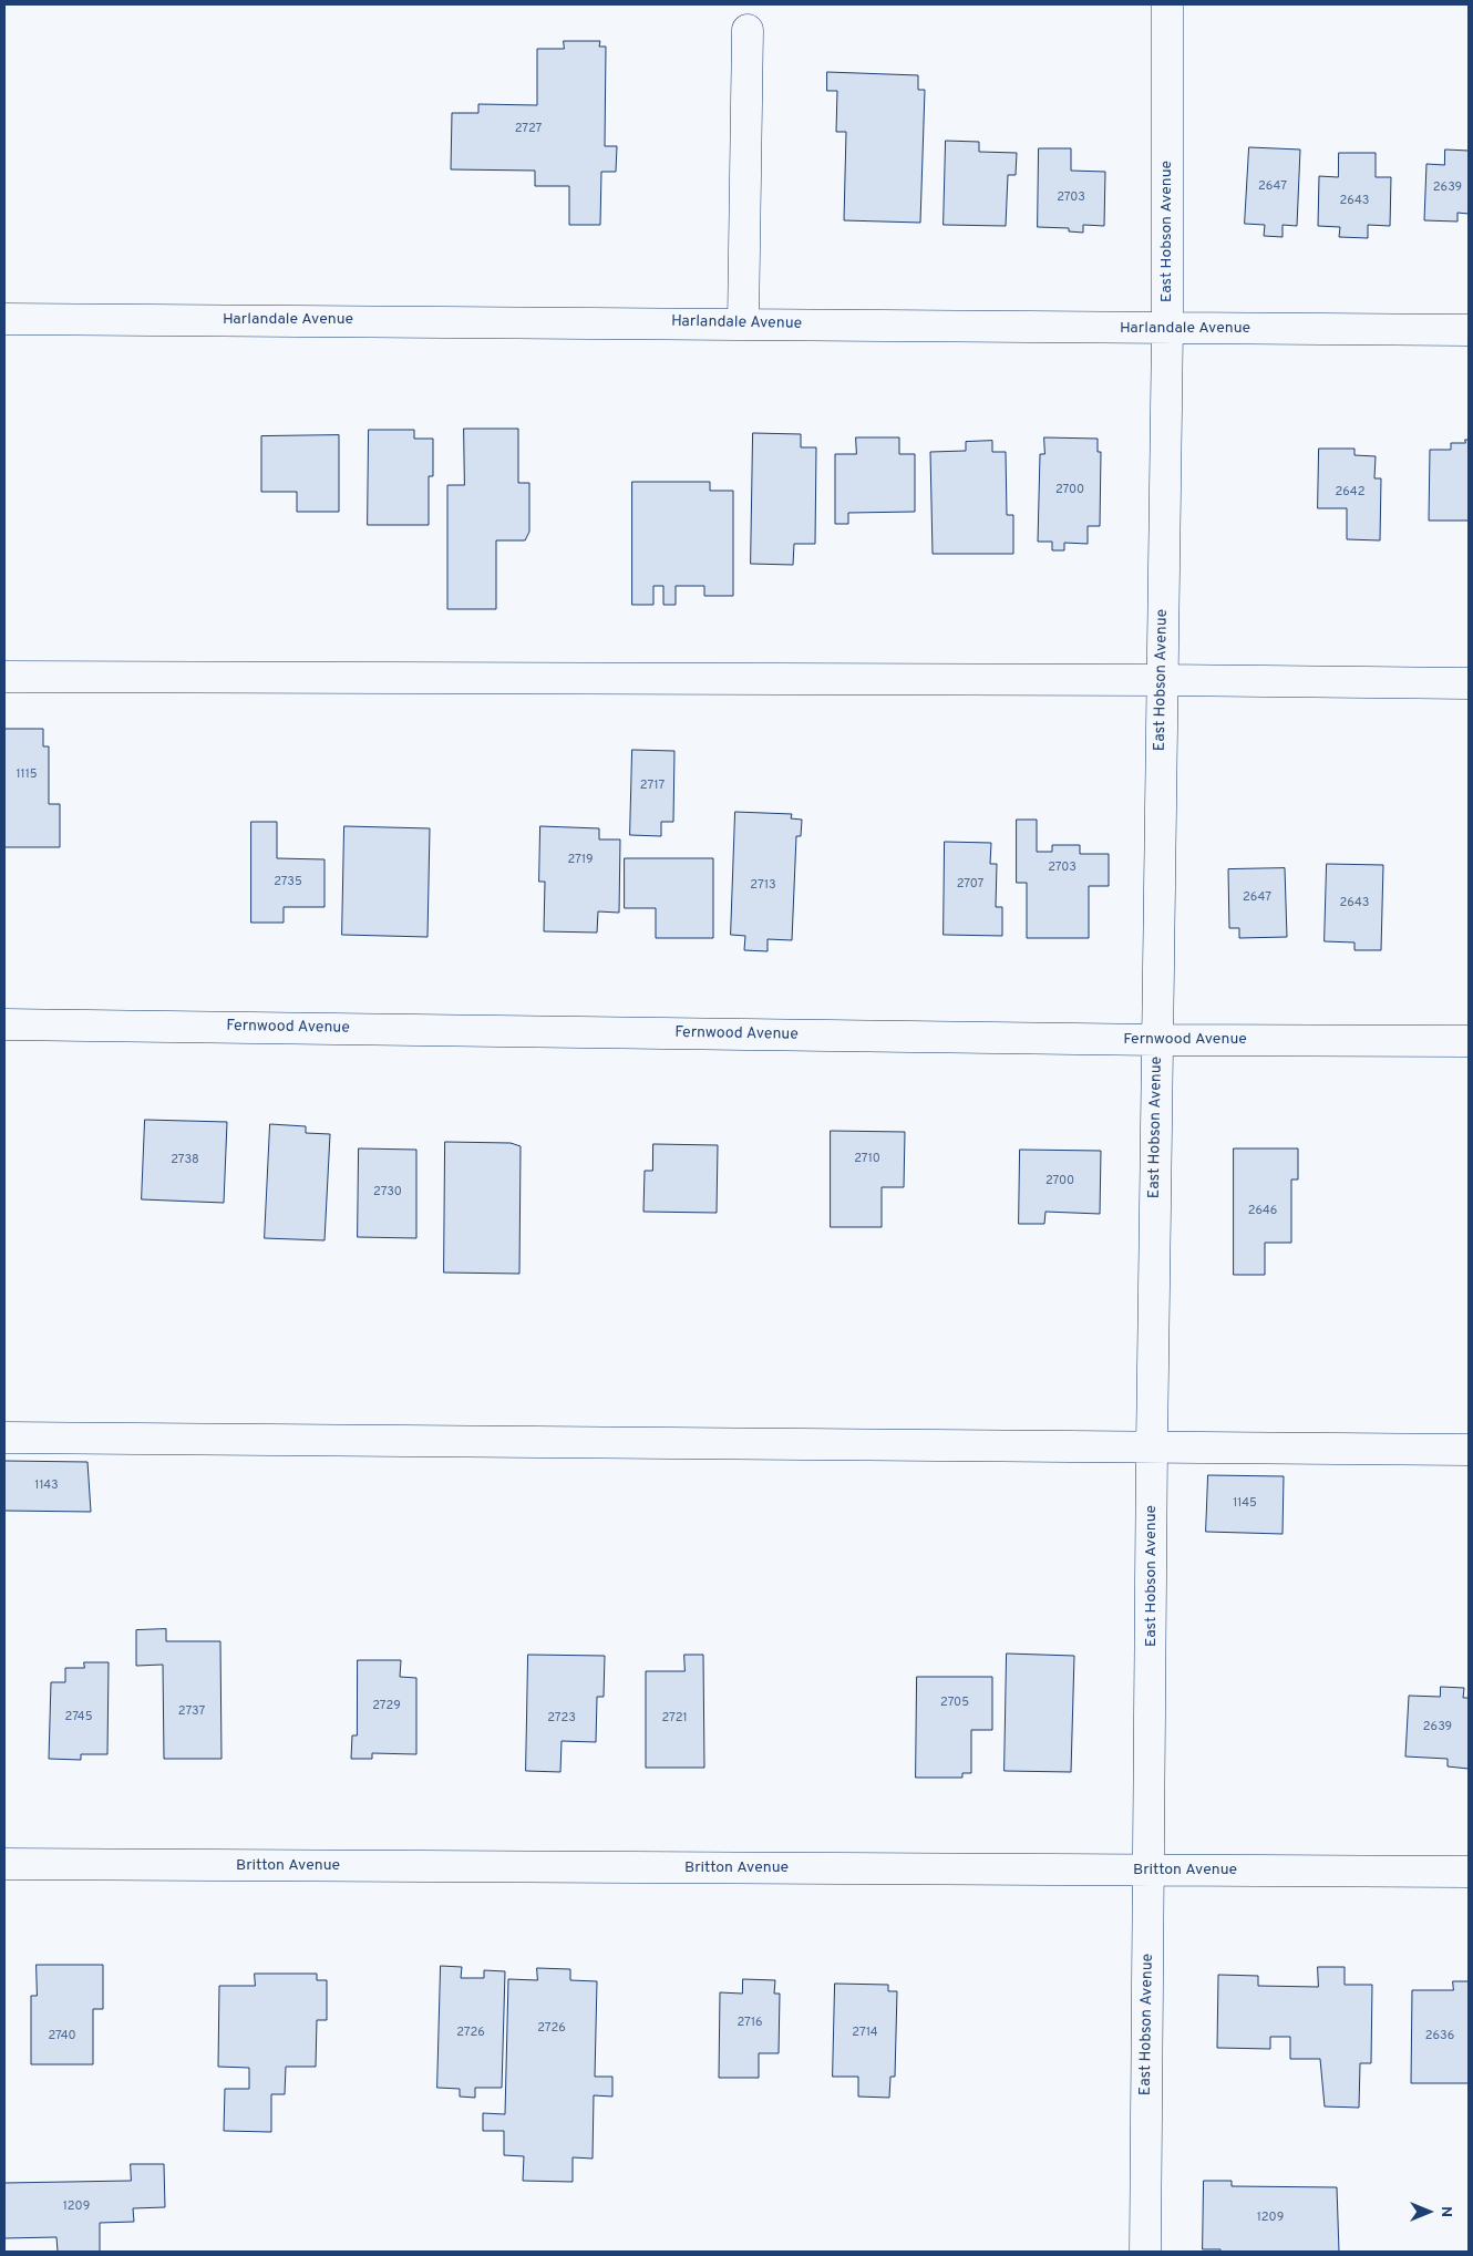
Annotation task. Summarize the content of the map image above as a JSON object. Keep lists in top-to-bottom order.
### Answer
{
  "streets": {
    "street": [
      "East Hobson Avenue",
      "Harlandale Avenue",
      "Fernwood Avenue",
      "Britton Avenue"
    ]
  },
  "crossings": [
    ["East Hobson Avenue", "Harlandale Avenue"],
    ["East Hobson Avenue", "Fernwood Avenue"],
    ["East Hobson Avenue", "Britton Avenue"]
  ],
  "house_numbers": [
    "2727",
    "2647",
    "2639",
    "2703",
    "2643",
    "2700",
    "2642",
    "1115",
    "2717",
    "2719",
    "2703",
    "2735",
    "2707",
    "2713",
    "2647",
    "2643",
    "2710",
    "2738",
    "2700",
    "2730",
    "2646",
    "1143",
    "1145",
    "2705",
    "2729",
    "2737",
    "2745",
    "2723",
    "2721",
    "2639",
    "2716",
    "2726",
    "2726",
    "2714",
    "2740",
    "2636",
    "1209",
    "1209"
  ],
  "north": "right"
}
